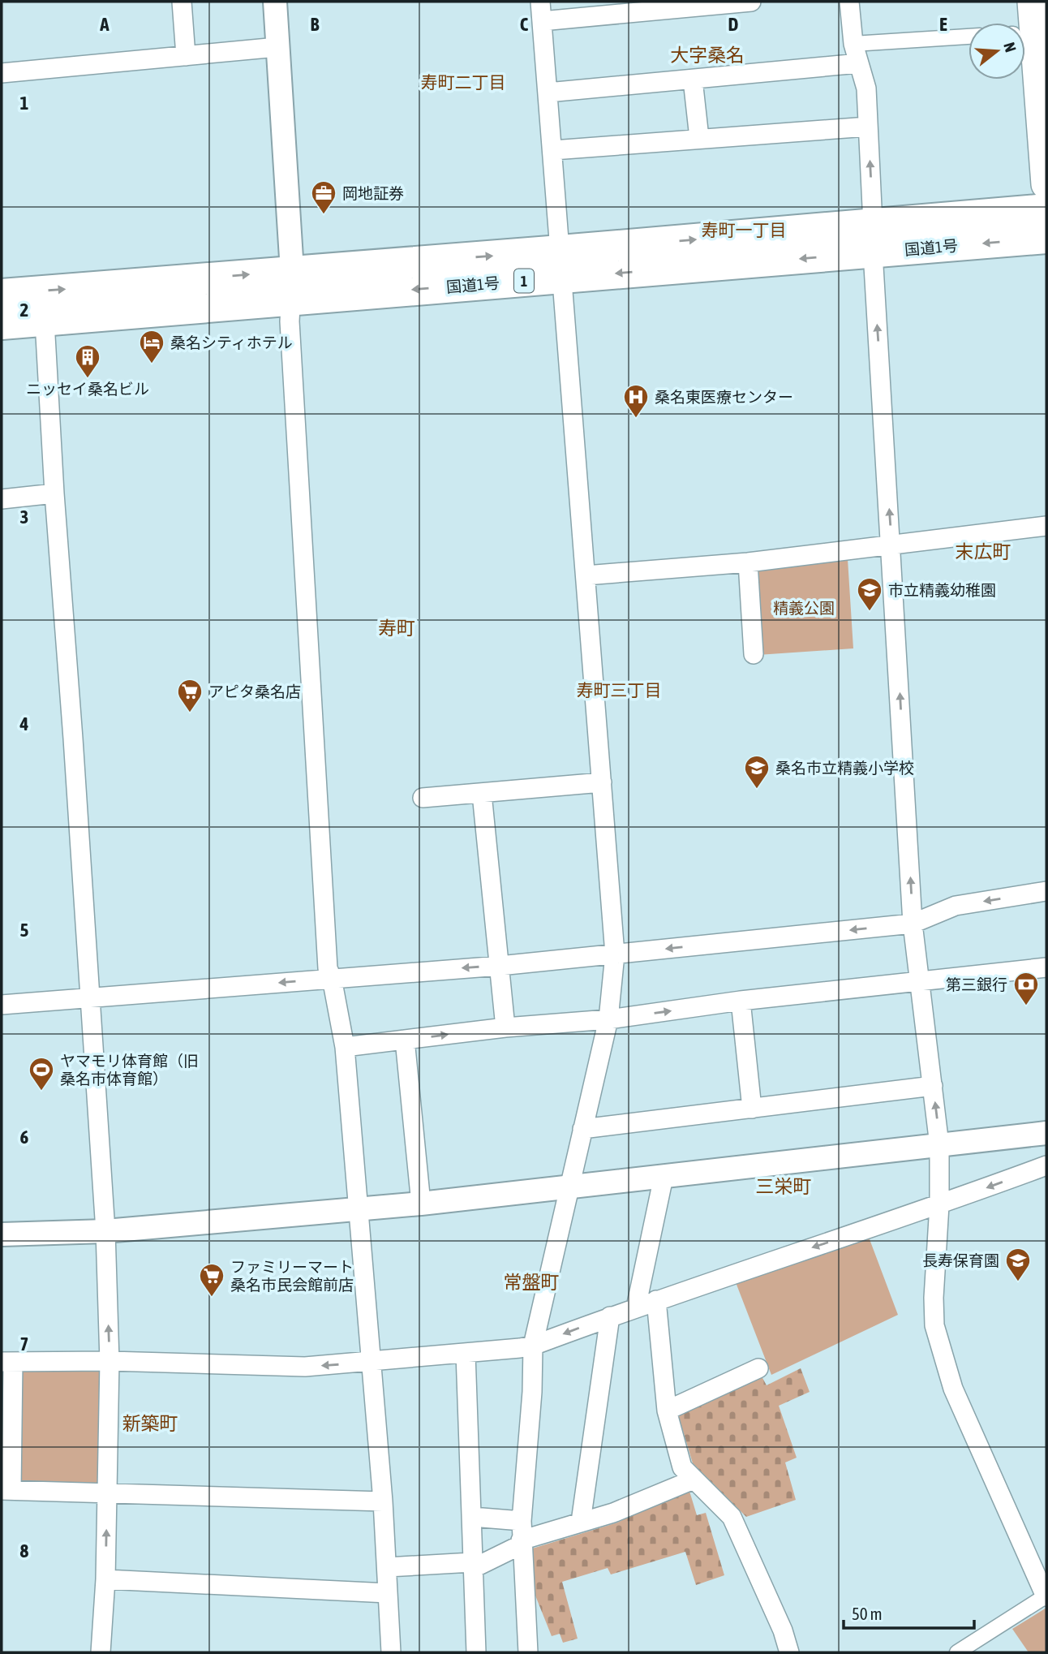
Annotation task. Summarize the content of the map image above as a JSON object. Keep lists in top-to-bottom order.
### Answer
{
  "streets": {
    "highway": ["国道1号", "1"]
  },
  "districts": [
    "大字桑名",
    "寿町二丁目",
    "寿町一丁目",
    "末広町",
    "寿町",
    "寿町三丁目",
    "三栄町",
    "常盤町",
    "新築町"
  ],
  "parks": ["精義公園"],
  "places": {
    "office": ["岡地証券"],
    "hotel": ["桑名シティホテル"],
    "building": ["ニッセイ桑名ビル"],
    "hospital": ["桑名東医療センター"],
    "school or university": ["市立精義幼稚園", "桑名市立精義小学校", "長寿保育園"],
    "supermarket": ["アピタ桑名店", "ファミリーマート 桑名市民会館前店"],
    "bank": ["第三銀行"],
    "sports": ["ヤマモリ体育館（旧 桑名市体育館）"]
  },
  "scale_bar": "50 m",
  "north": "right",
  "grid": {
    "columns": [
      "A",
      "B",
      "C",
      "D",
      "E"
    ],
    "rows": [
      "1",
      "2",
      "3",
      "4",
      "5",
      "6",
      "7",
      "8"
    ]
  }
}
